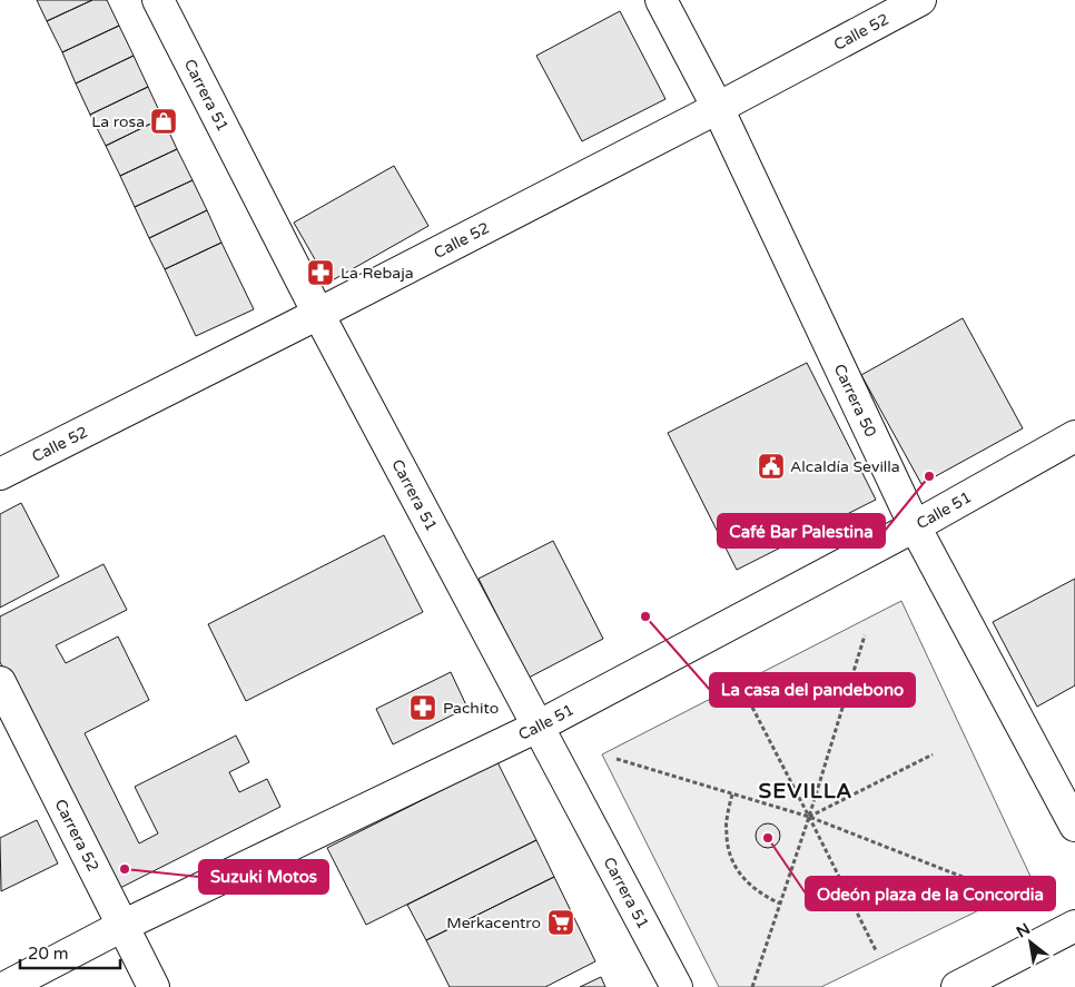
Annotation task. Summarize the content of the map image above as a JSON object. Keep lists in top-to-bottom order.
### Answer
{
  "streets": {
    "street": [
      "Calle 52",
      "Carrera 51",
      "Carrera 50",
      "Calle 51",
      "Carrera 52"
    ]
  },
  "crossings": [
    ["Calle 52", "Carrera 51"],
    ["Calle 52", "Carrera 50"],
    ["Carrera 51", "Calle 51"],
    ["Carrera 50", "Calle 51"],
    ["Calle 51", "Carrera 52"]
  ],
  "districts": ["SEVILLA"],
  "places": {
    "shop": ["La rosa"],
    "pharmacy": ["La Rebaja", "Pachito"],
    "public building": ["Alcaldía Sevilla"],
    "other": [
      "Café Bar Palestina",
      "La casa del pandebono",
      "Odeón plaza de la Concordia",
      "Suzuki Motos"
    ],
    "supermarket": ["Merkacentro"]
  },
  "scale_bar": "20 m",
  "north": "top left"
}
